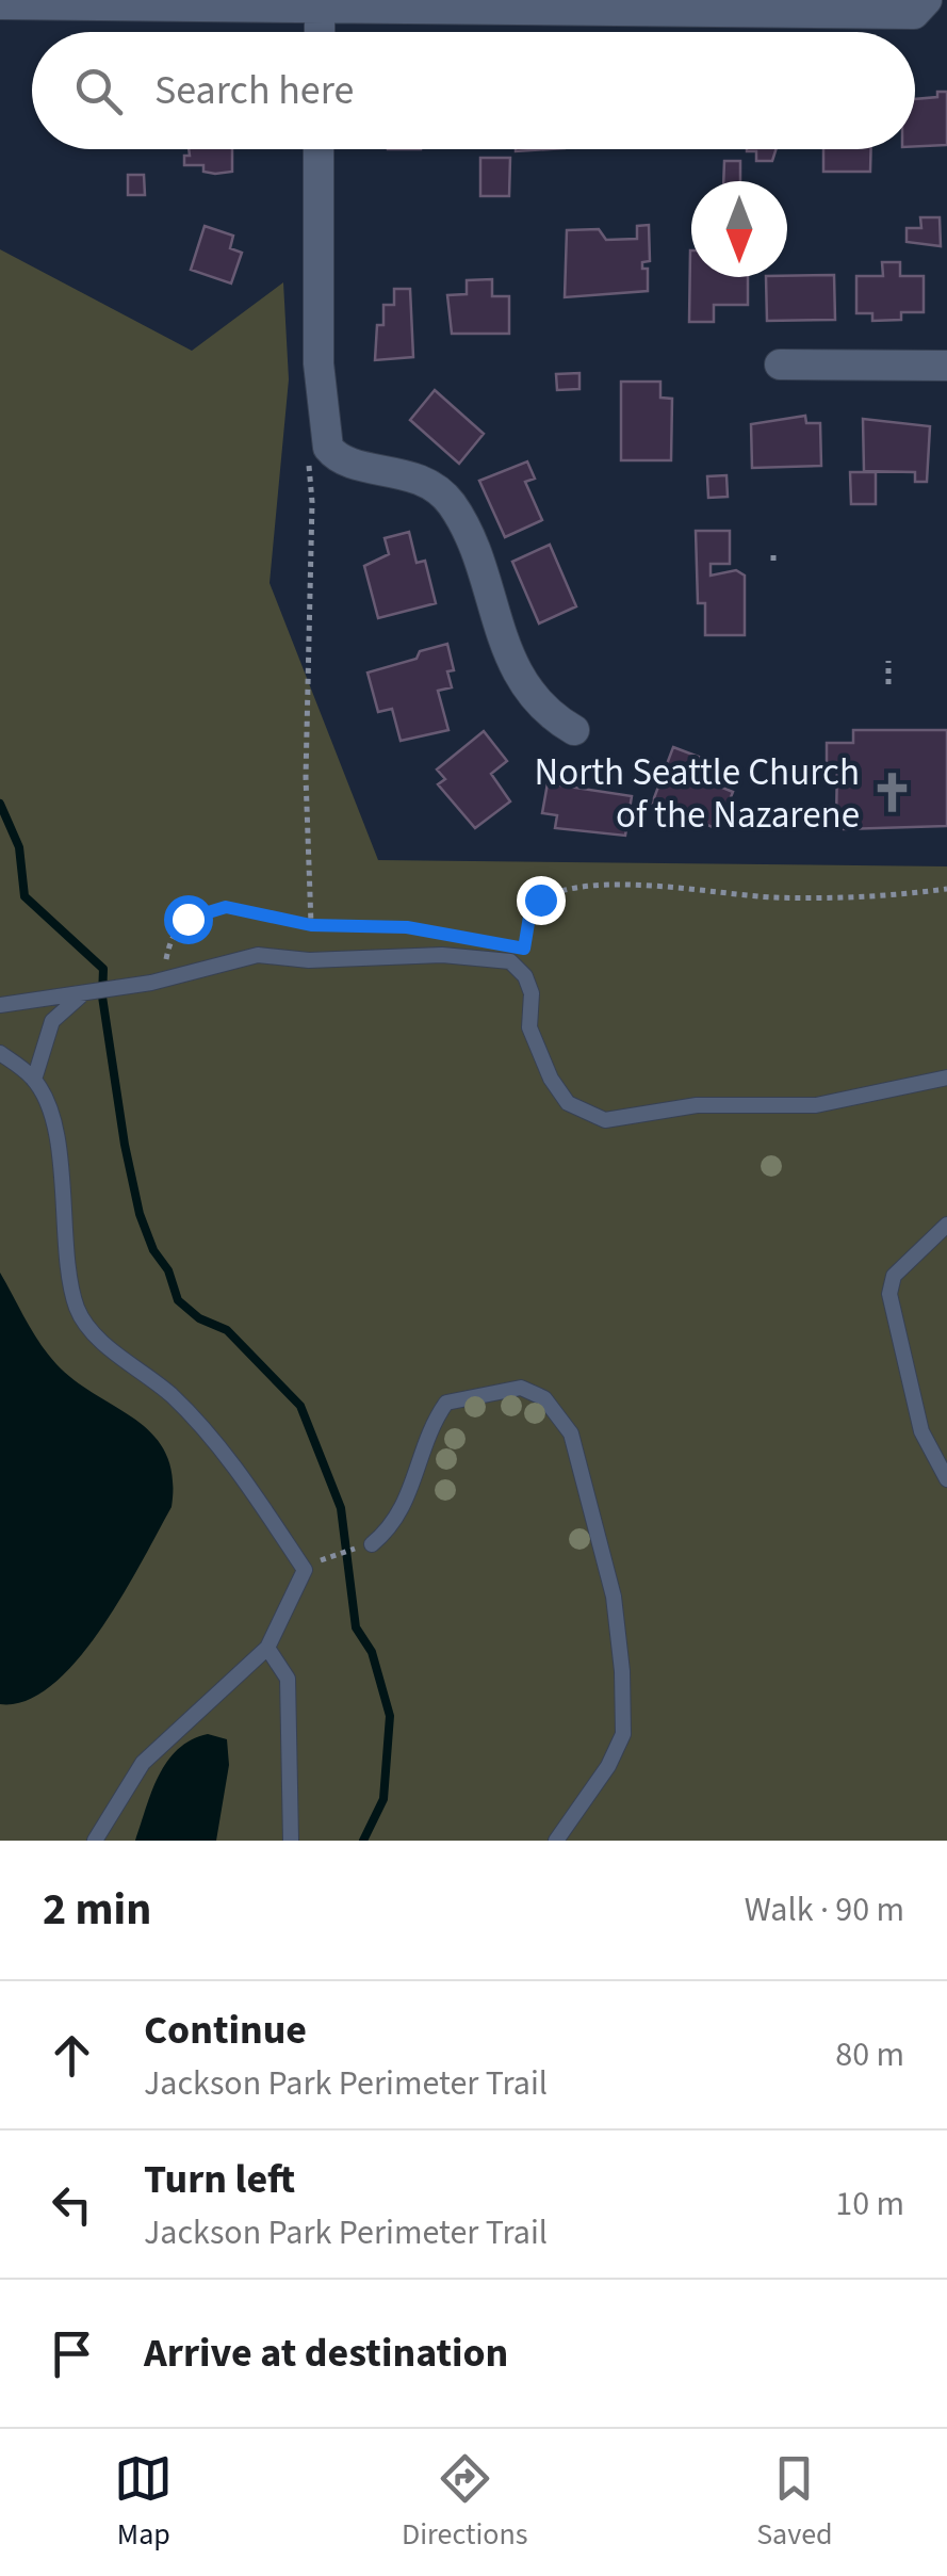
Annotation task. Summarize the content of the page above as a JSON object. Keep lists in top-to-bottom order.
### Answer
{
  "places": {
    "church": ["North Seattle Church of the Nazarene"]
  },
  "north": "bottom",
  "page": {
    "search": "Search here",
    "heading": ["2 min", "Walk · 90 m"],
    "list": [
      ["Continue", "Jackson Park Perimeter Trail", "80 m"],
      ["Turn left", "Jackson Park Perimeter Trail", "10 m"],
      "Arrive at destination"
    ],
    "nav": ["Map", "Directions", "Saved"]
  }
}
